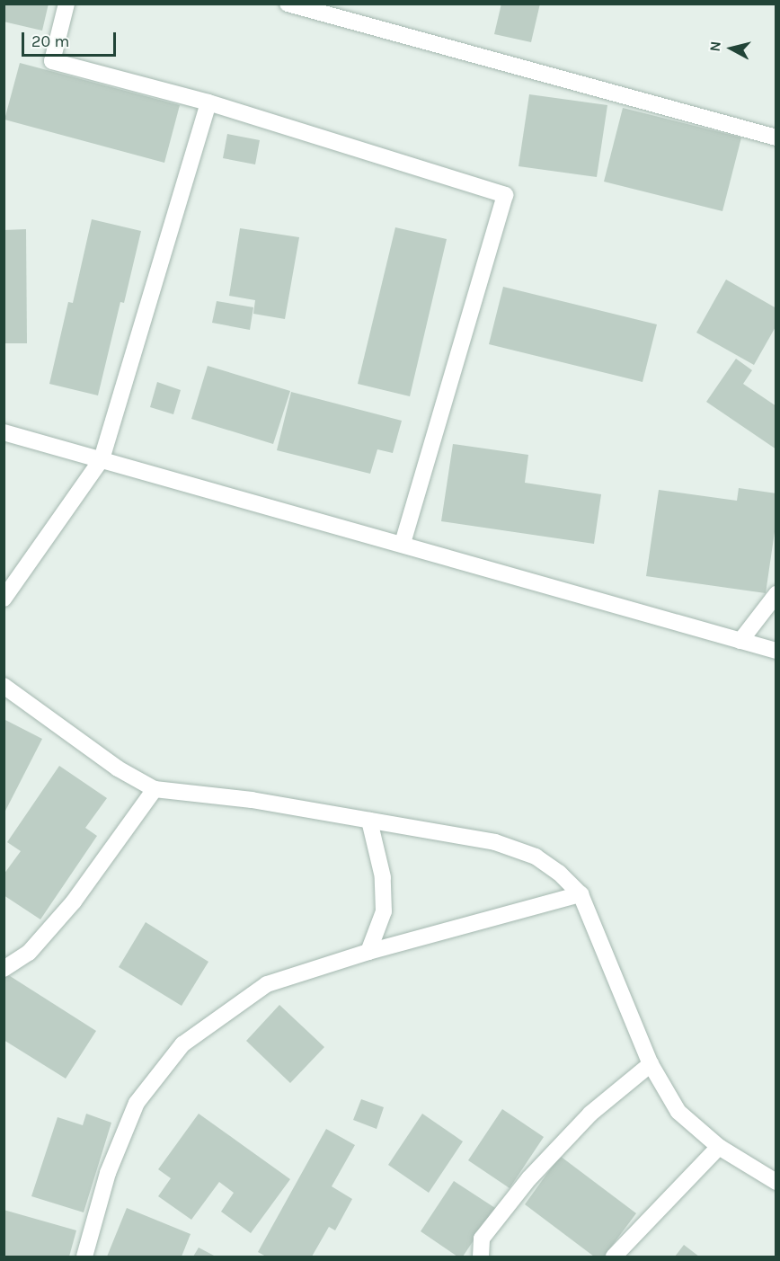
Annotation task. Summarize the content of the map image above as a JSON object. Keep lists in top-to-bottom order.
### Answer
{
  "scale_bar": "20 m",
  "north": "left"
}
